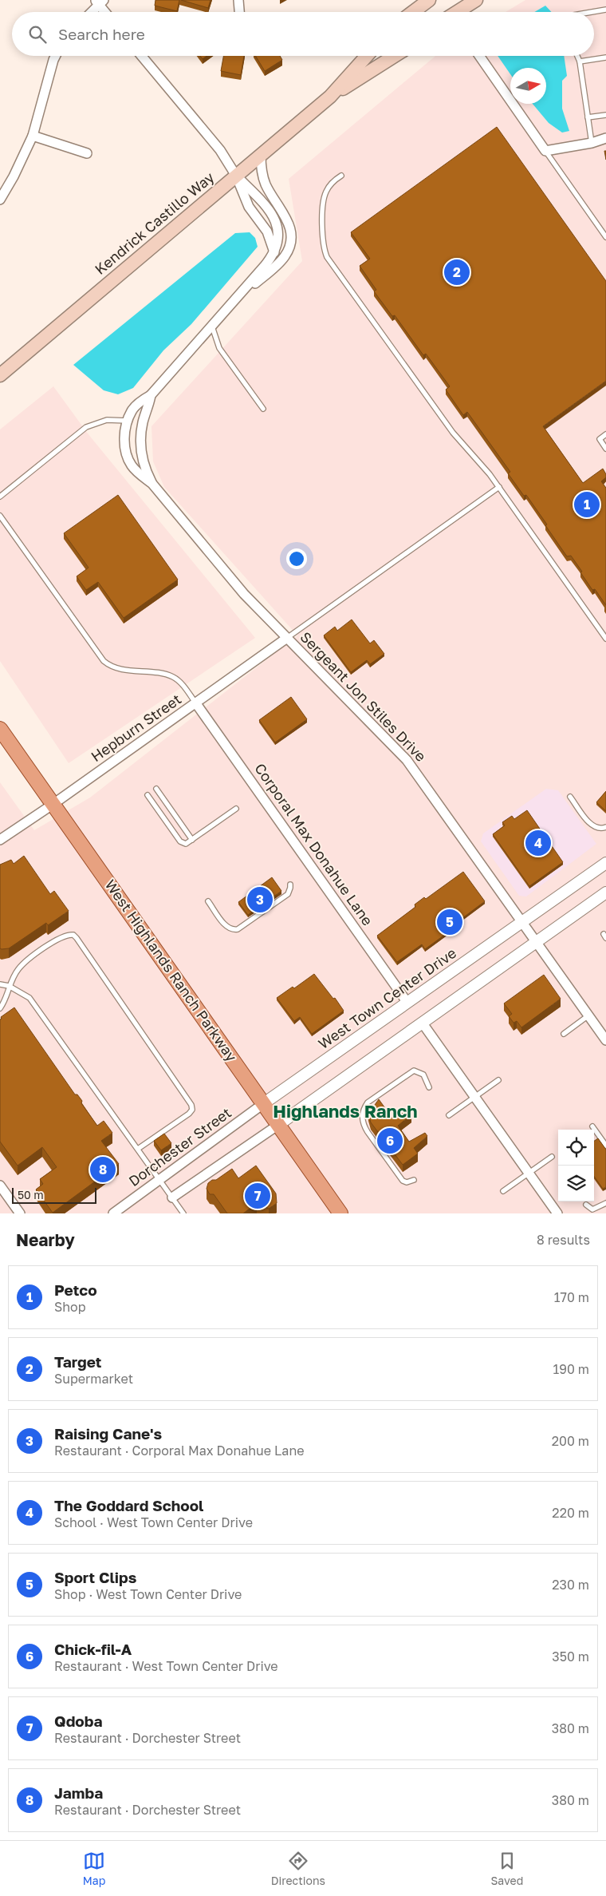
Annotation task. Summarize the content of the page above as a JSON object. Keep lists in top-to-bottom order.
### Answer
{
  "streets": {
    "main road": ["Kendrick Castillo Way", "West Highlands Ranch Parkway"],
    "street": [
      "Sergeant Jon Stiles Drive",
      "Hepburn Street",
      "Corporal Max Donahue Lane",
      "West Town Center Drive",
      "Dorchester Street"
    ]
  },
  "crossings": [
    ["Kendrick Castillo Way", "Sergeant Jon Stiles Drive"],
    ["Sergeant Jon Stiles Drive", "Hepburn Street"],
    ["Sergeant Jon Stiles Drive", "West Town Center Drive"],
    ["Hepburn Street", "Corporal Max Donahue Lane"],
    ["Hepburn Street", "West Highlands Ranch Parkway"],
    ["Corporal Max Donahue Lane", "West Town Center Drive"],
    ["West Highlands Ranch Parkway", "West Town Center Drive"],
    ["West Highlands Ranch Parkway", "Dorchester Street"],
    ["West Town Center Drive", "Dorchester Street"]
  ],
  "districts": ["Highlands Ranch"],
  "scale_bar": "50 m",
  "north": "right",
  "page": {
    "search": "Search here",
    "pins": [
      "2",
      "1",
      "4",
      "3",
      "5",
      "6",
      "8",
      "7"
    ],
    "scale": "50 m",
    "heading": ["Nearby", "8 results"],
    "list": [
      {
        "mark": "1",
        "name": "Petco",
        "note": "Shop",
        "value": "170 m"
      },
      {
        "mark": "2",
        "name": "Target",
        "note": "Supermarket",
        "value": "190 m"
      },
      {
        "mark": "3",
        "name": "Raising Cane's",
        "note": "Restaurant · Corporal Max Donahue Lane",
        "value": "200 m"
      },
      {
        "mark": "4",
        "name": "The Goddard School",
        "note": "School · West Town Center Drive",
        "value": "220 m"
      },
      {
        "mark": "5",
        "name": "Sport Clips",
        "note": "Shop · West Town Center Drive",
        "value": "230 m"
      },
      {
        "mark": "6",
        "name": "Chick-fil-A",
        "note": "Restaurant · West Town Center Drive",
        "value": "350 m"
      },
      {
        "mark": "7",
        "name": "Qdoba",
        "note": "Restaurant · Dorchester Street",
        "value": "380 m"
      },
      {
        "mark": "8",
        "name": "Jamba",
        "note": "Restaurant · Dorchester Street",
        "value": "380 m"
      }
    ],
    "nav": ["Map", "Directions", "Saved"]
  }
}
